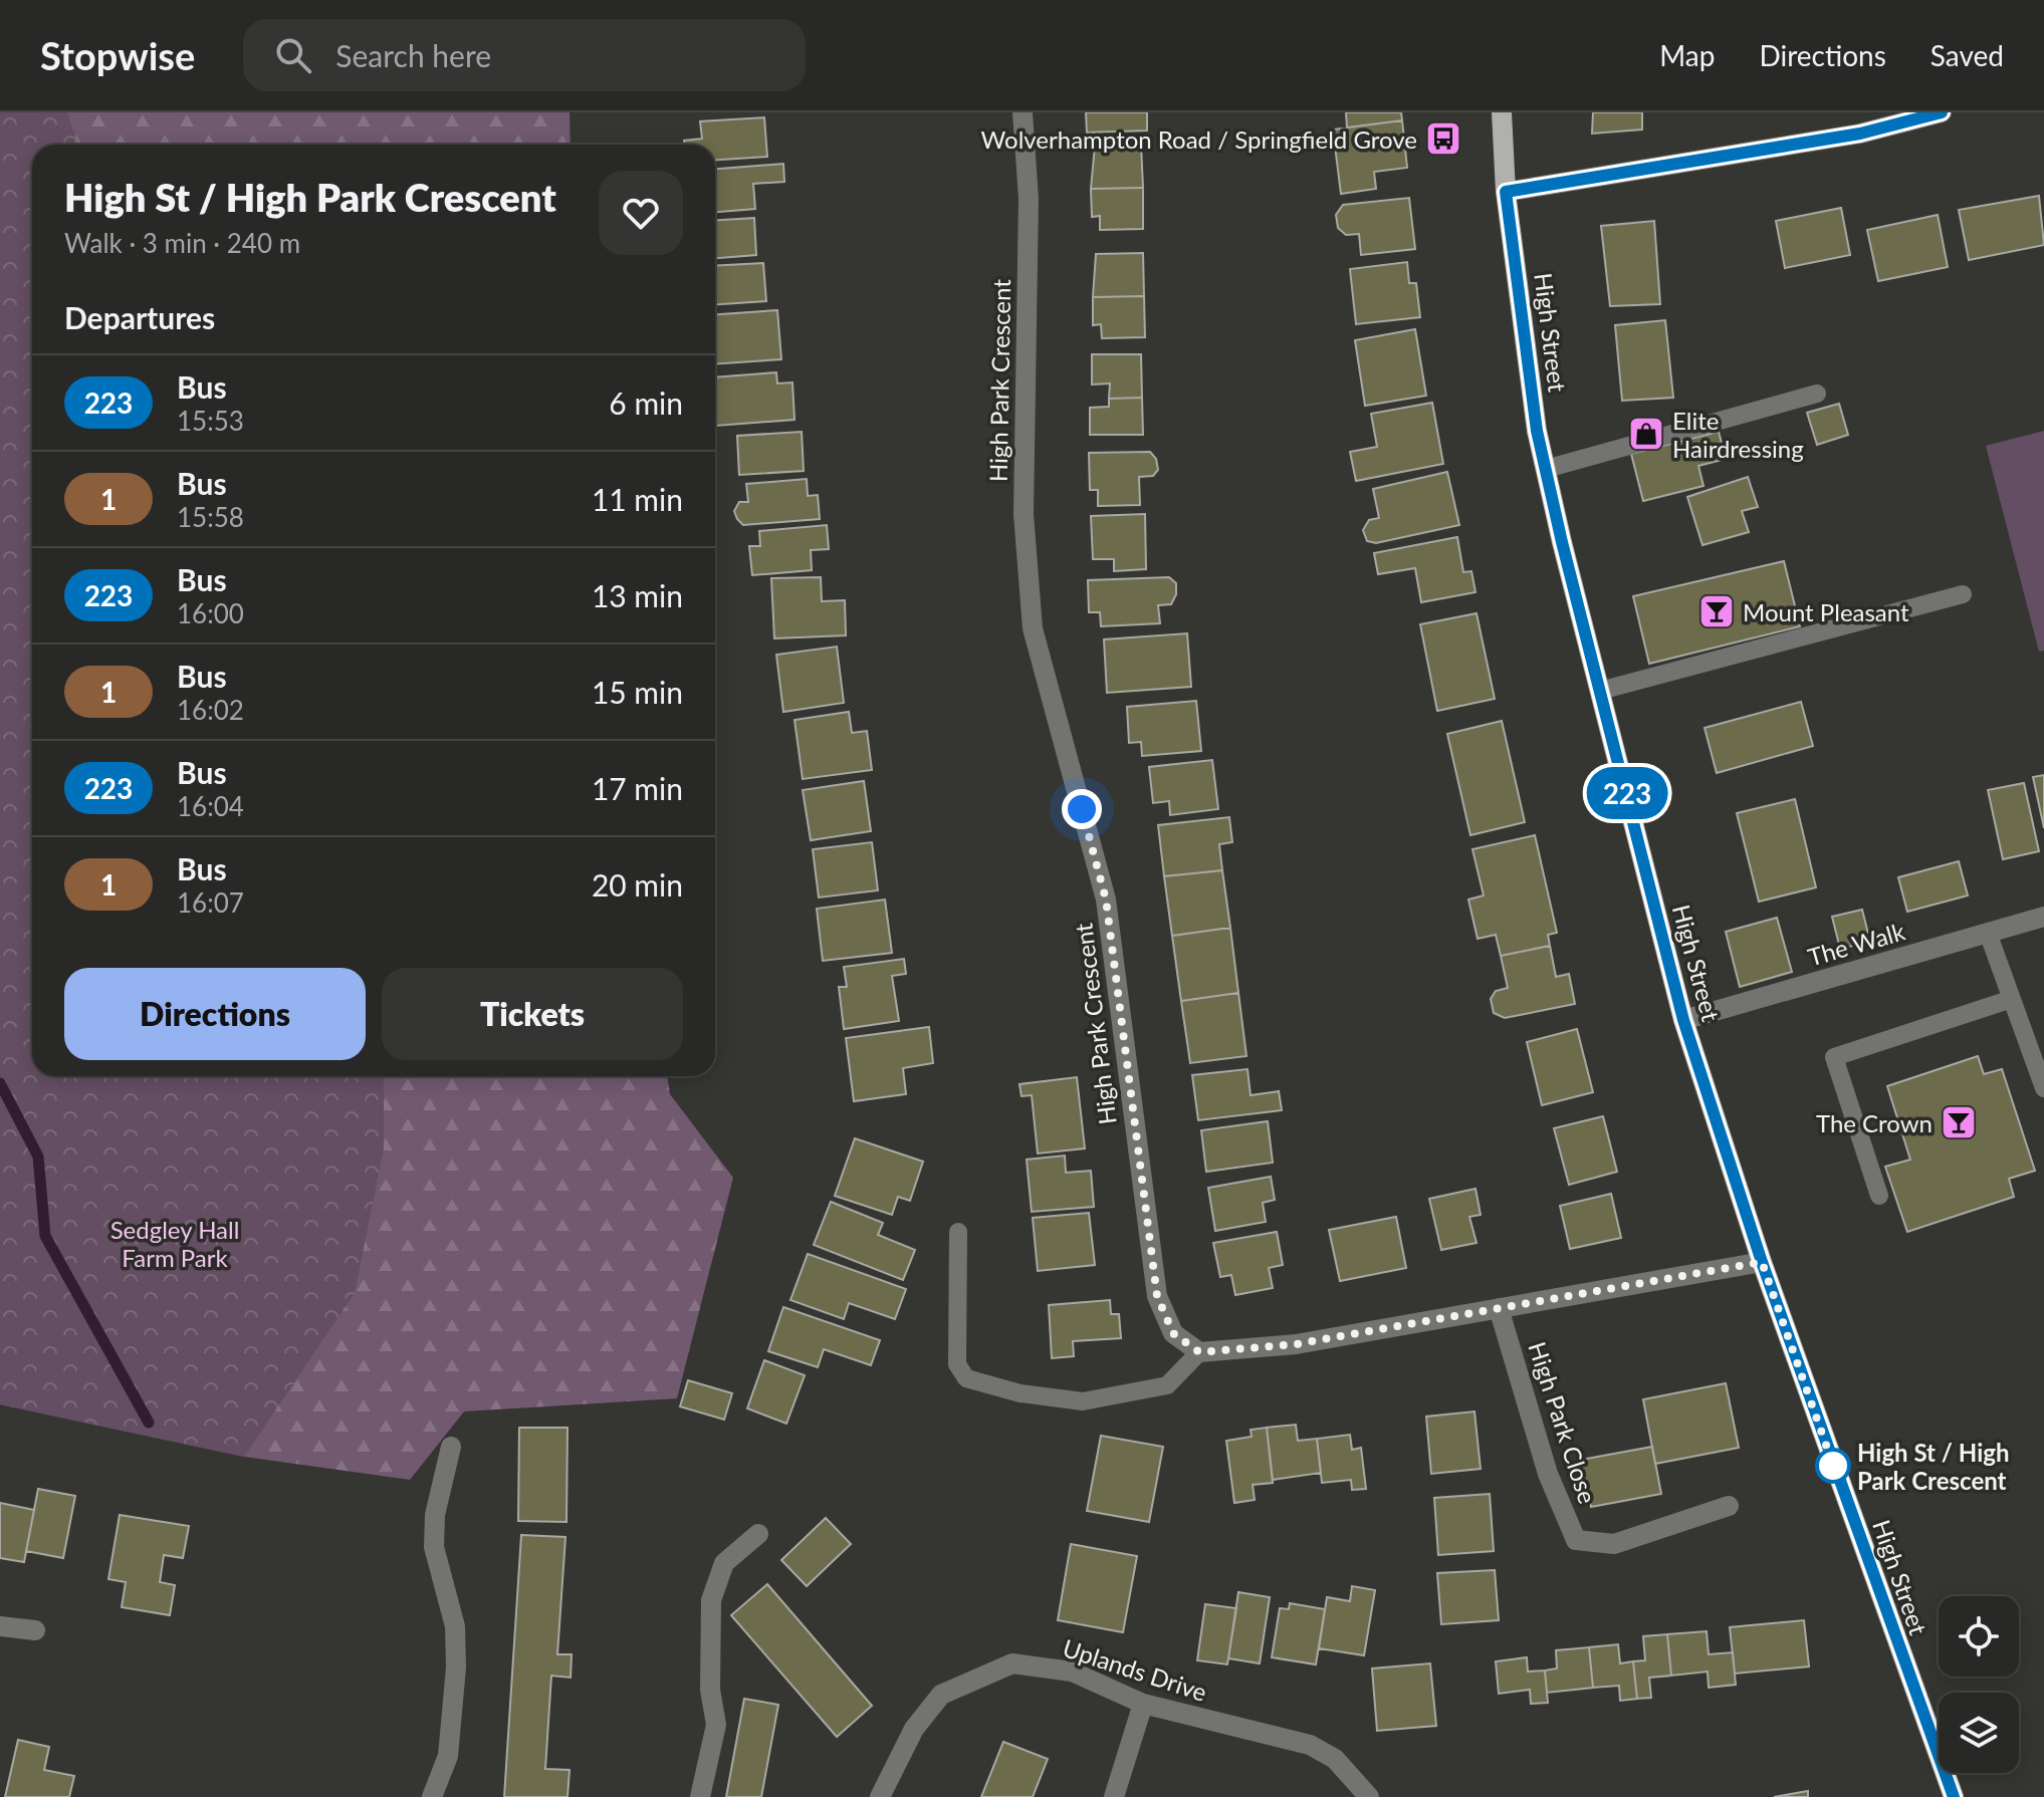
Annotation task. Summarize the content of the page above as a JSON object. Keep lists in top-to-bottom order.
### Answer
{
  "streets": {
    "main road": ["High Street"],
    "street": [
      "High Park Crescent",
      "The Walk",
      "High Park Close",
      "Uplands Drive"
    ]
  },
  "crossings": [
    ["High Street", "The Walk"]
  ],
  "parks": ["Sedgley Hall Farm Park"],
  "places": {
    "bus stop": ["Wolverhampton Road / Springfield Grove"],
    "shop": ["Elite Hairdressing"],
    "bar": ["Mount Pleasant", "The Crown"],
    "other": ["High St / High Park Crescent"]
  },
  "lines": ["bus line 223"],
  "page": {
    "header": "Stopwise",
    "search": "Search here",
    "nav": ["Map", "Directions", "Saved"],
    "on_map": "223",
    "heading": [
      ["High St / High Park Crescent", "Walk · 3 min · 240 m"],
      "Departures"
    ],
    "list": [
      {
        "mark": "223",
        "name": "Bus",
        "note": "15:53",
        "value": "6 min"
      },
      {
        "mark": "1",
        "name": "Bus",
        "note": "15:58",
        "value": "11 min"
      },
      {
        "mark": "223",
        "name": "Bus",
        "note": "16:00",
        "value": "13 min"
      },
      {
        "mark": "1",
        "name": "Bus",
        "note": "16:02",
        "value": "15 min"
      },
      {
        "mark": "223",
        "name": "Bus",
        "note": "16:04",
        "value": "17 min"
      },
      {
        "mark": "1",
        "name": "Bus",
        "note": "16:07",
        "value": "20 min"
      }
    ],
    "buttons": ["Directions", "Tickets"]
  }
}
